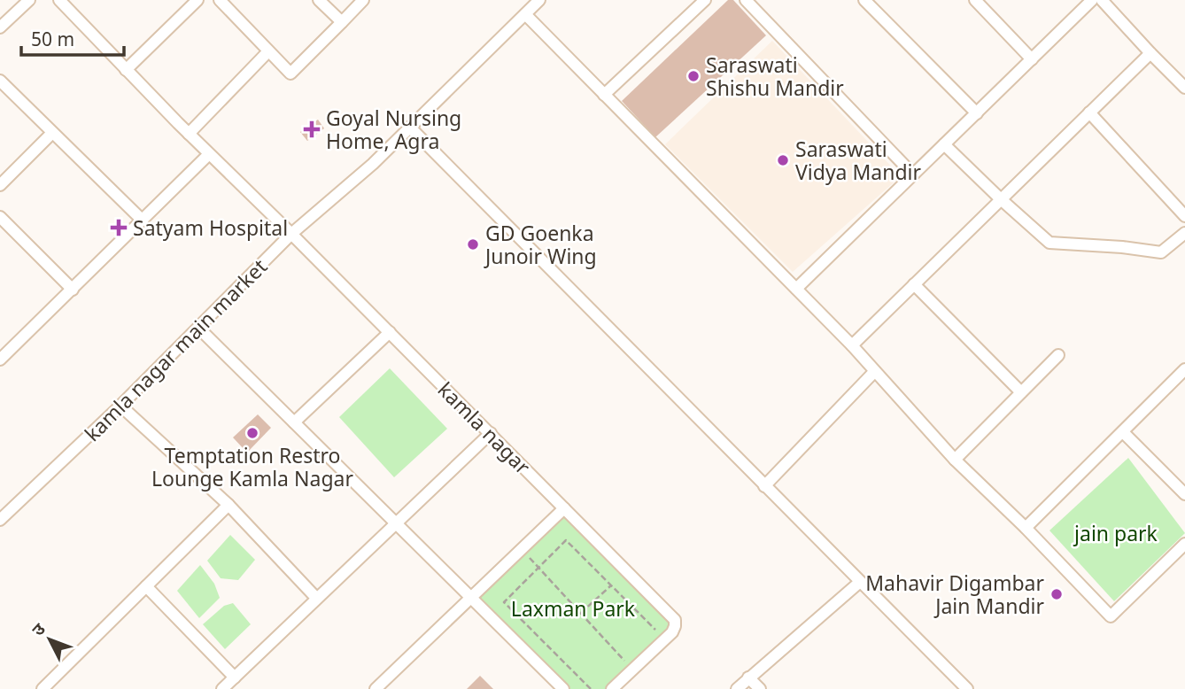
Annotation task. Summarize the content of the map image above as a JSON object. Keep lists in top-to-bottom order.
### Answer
{
  "streets": {
    "street": ["kamla nagar main market", "kamla nagar"]
  },
  "crossings": [
    ["kamla nagar main market", "kamla nagar"]
  ],
  "parks": ["jain park", "Laxman Park"],
  "places": {
    "other": [
      "Saraswati Shishu Mandir",
      "Saraswati Vidya Mandir",
      "GD Goenka Junoir Wing",
      "Temptation Restro Lounge Kamla Nagar",
      "Mahavir Digambar Jain Mandir"
    ],
    "health": ["Goyal Nursing Home, Agra", "Satyam Hospital"]
  },
  "scale_bar": "50 m",
  "north": "top left"
}
